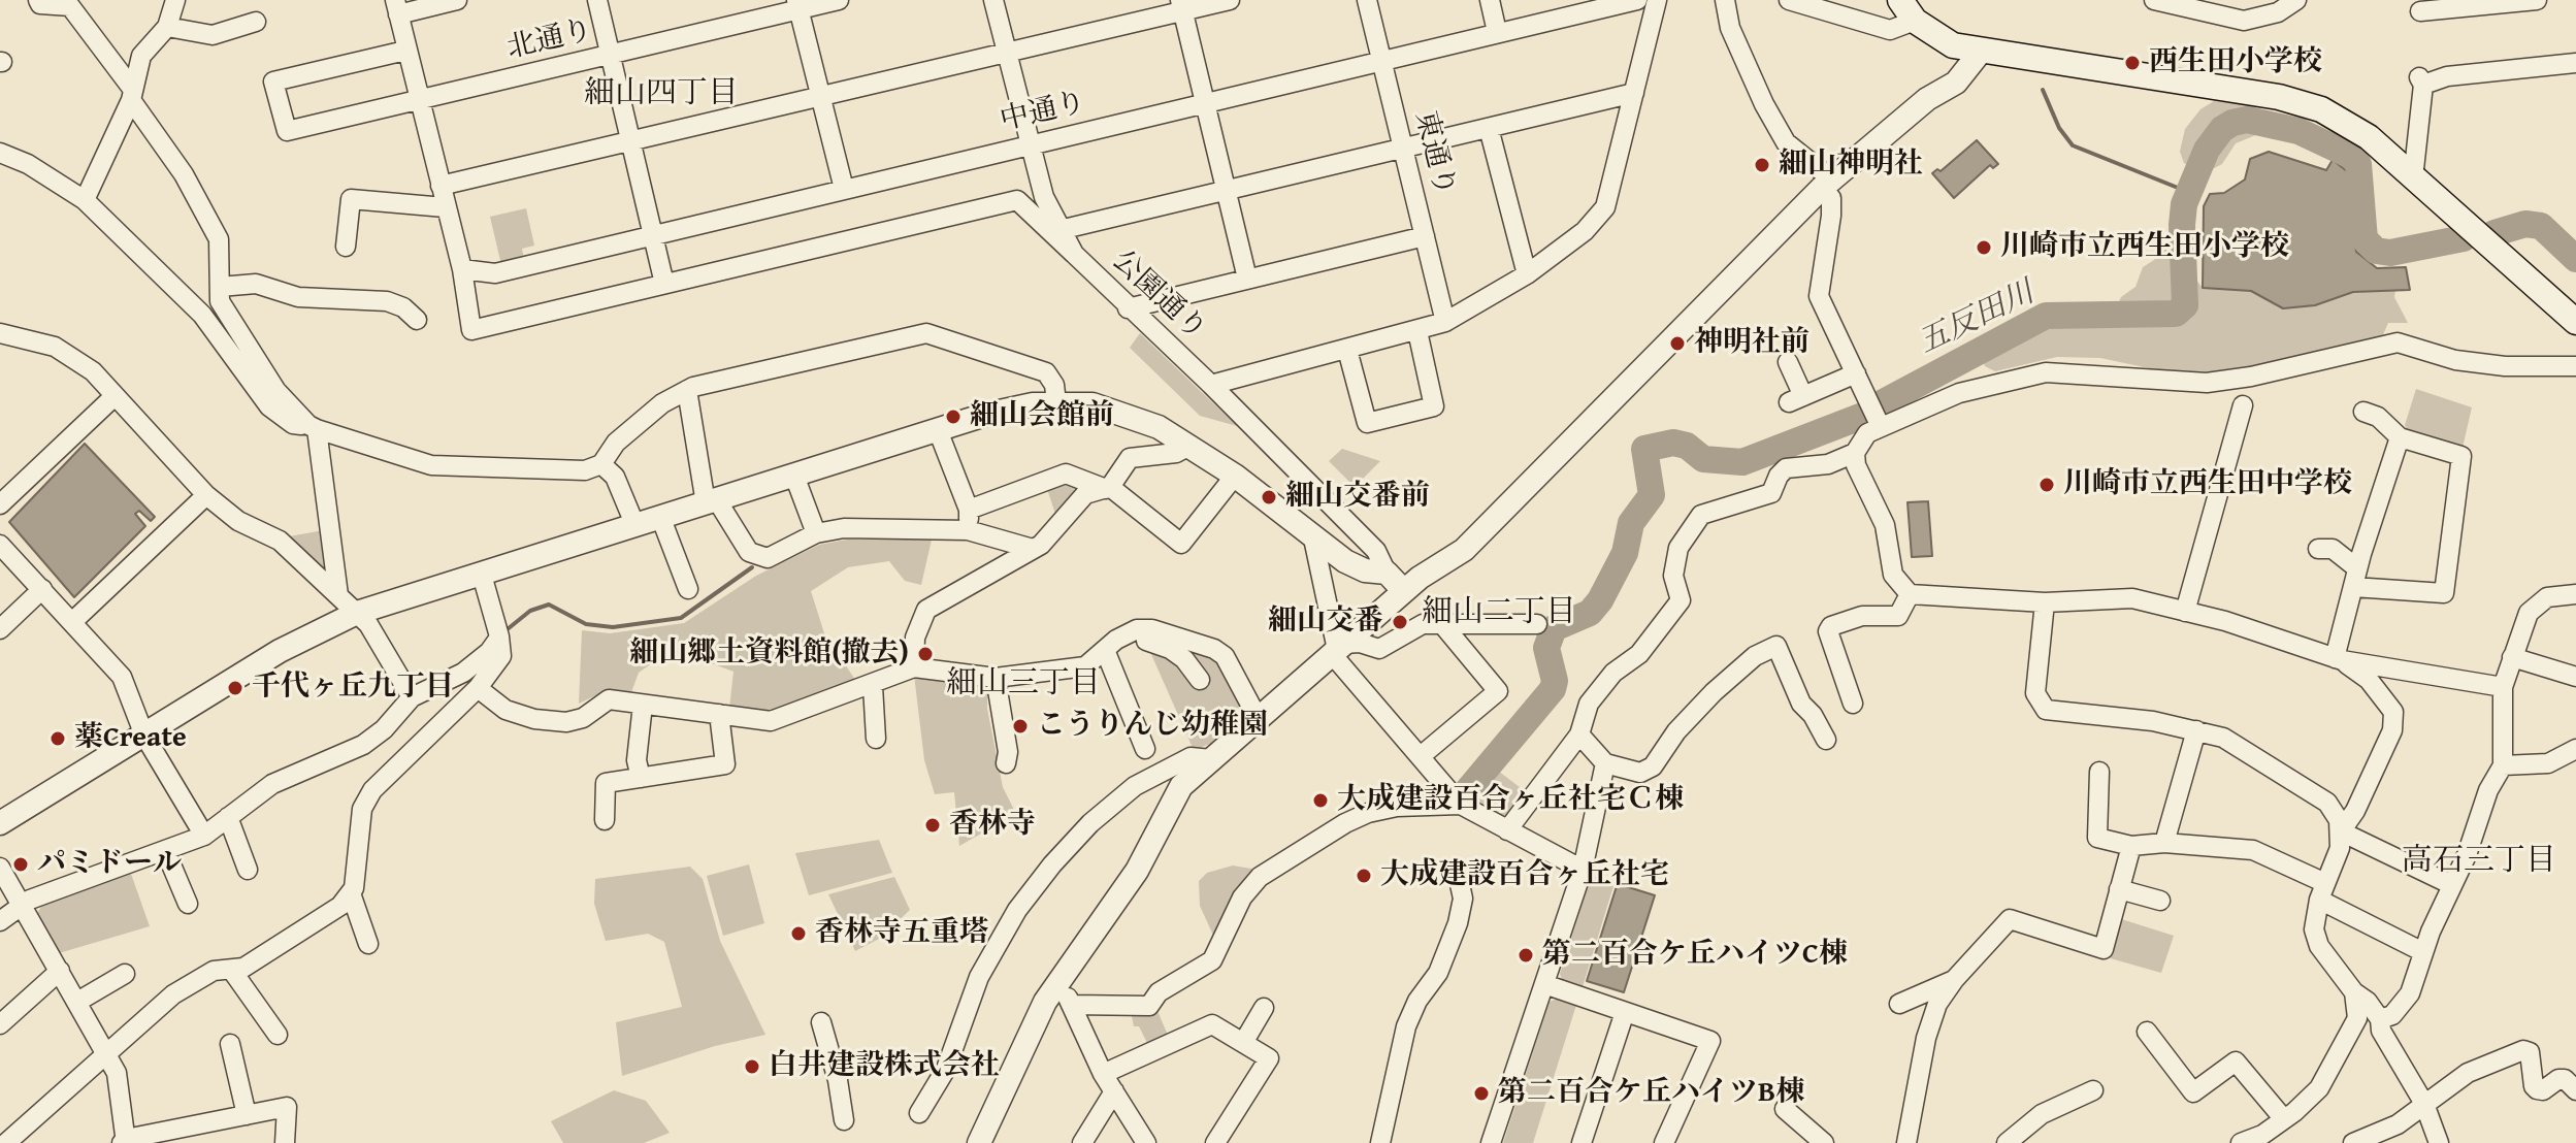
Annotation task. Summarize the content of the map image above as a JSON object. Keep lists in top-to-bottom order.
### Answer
{
  "streets": {
    "street": [
      "北通り",
      "中通り",
      "東通り",
      "公園通り"
    ]
  },
  "crossings": [
    ["中通り", "東通り"],
    ["中通り", "公園通り"]
  ],
  "districts": [
    "細山四丁目",
    "細山二丁目",
    "細山三丁目",
    "高石三丁目"
  ],
  "water": ["五反田川"],
  "places": [
    "西生田小学校",
    "細山神明社",
    "川崎市立西生田小学校",
    "神明社前",
    "細山会館前",
    "川崎市立西生田中学校",
    "細山交番前",
    "細山交番",
    "細山郷土資料館(撤去)",
    "千代ヶ丘九丁目",
    "こうりんじ幼稚園",
    "薬Create",
    "大成建設百合ヶ丘社宅Ｃ棟",
    "香林寺",
    "パミドール",
    "大成建設百合ヶ丘社宅",
    "香林寺五重塔",
    "第二百合ケ丘ハイツC棟",
    "白井建設株式会社",
    "第二百合ケ丘ハイツB棟"
  ]
}
